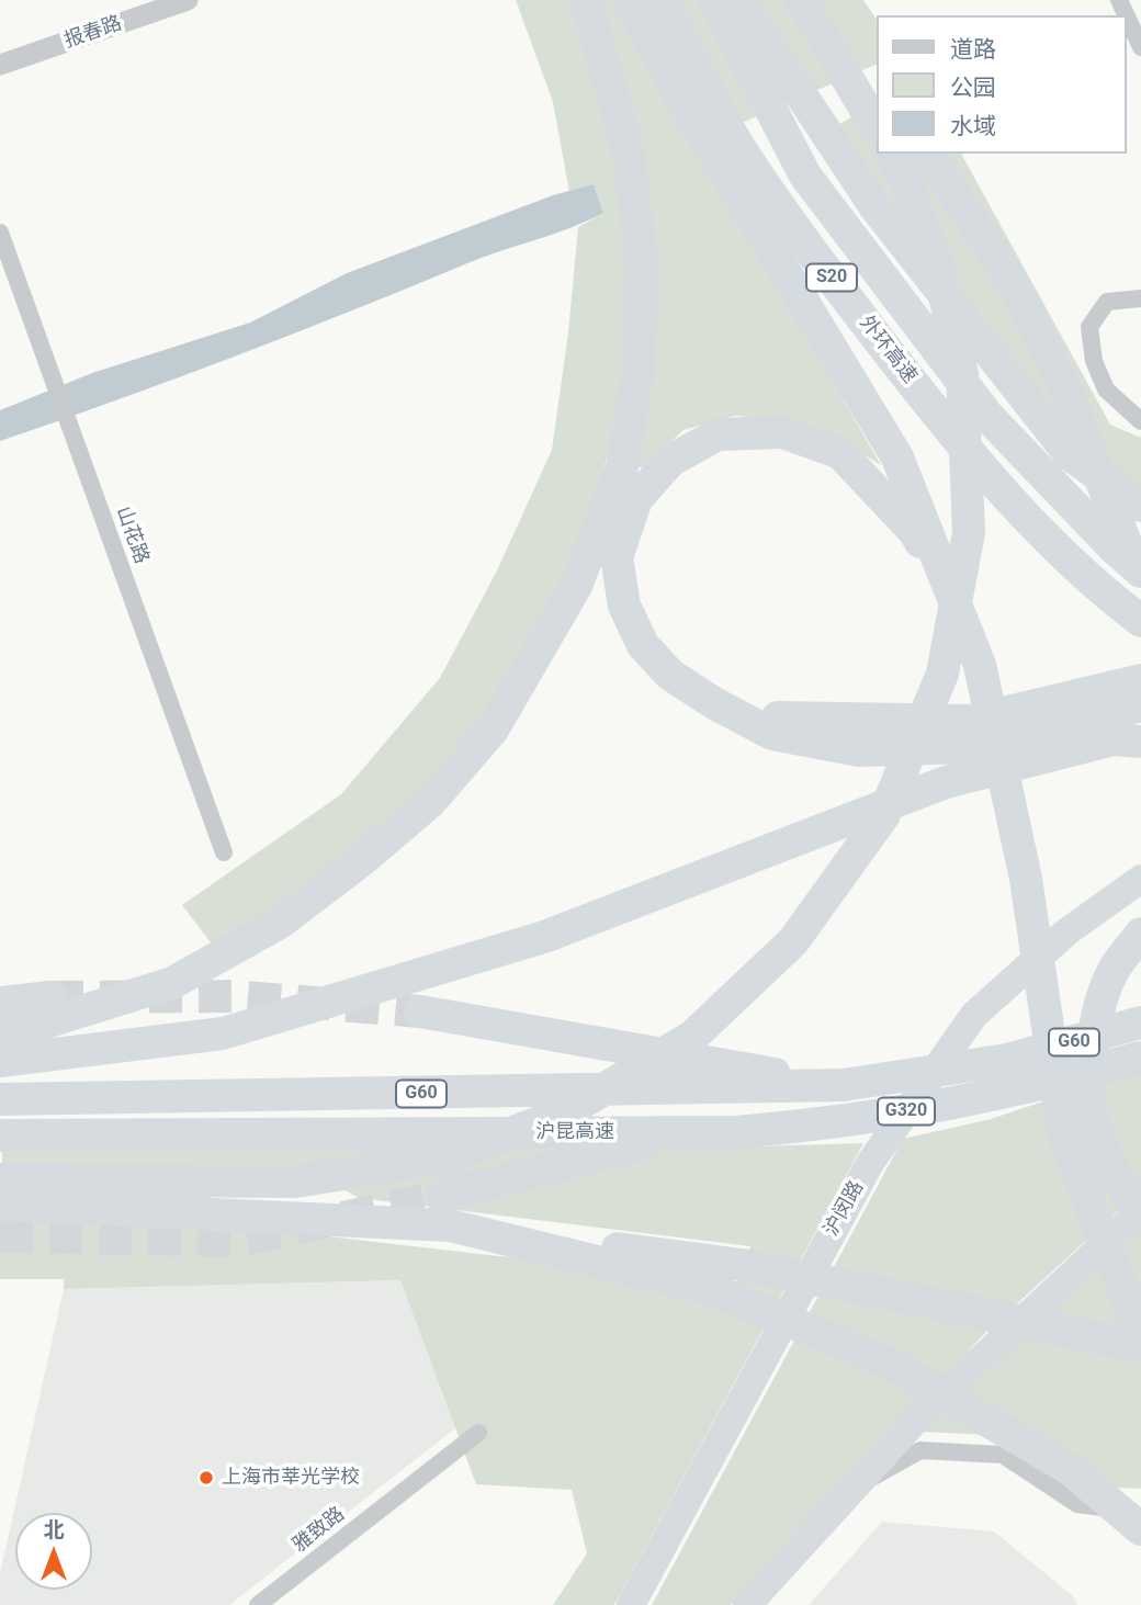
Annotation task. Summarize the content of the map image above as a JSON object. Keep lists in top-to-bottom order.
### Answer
{
  "streets": {
    "highway": [
      "S20",
      "外环高速",
      "G60",
      "G320",
      "沪昆高速",
      "沪闵路"
    ],
    "street": ["报春路", "山花路", "雅致路"]
  },
  "places": ["上海市莘光学校"],
  "legend": ["道路", "公园", "水域"],
  "north": "top"
}
